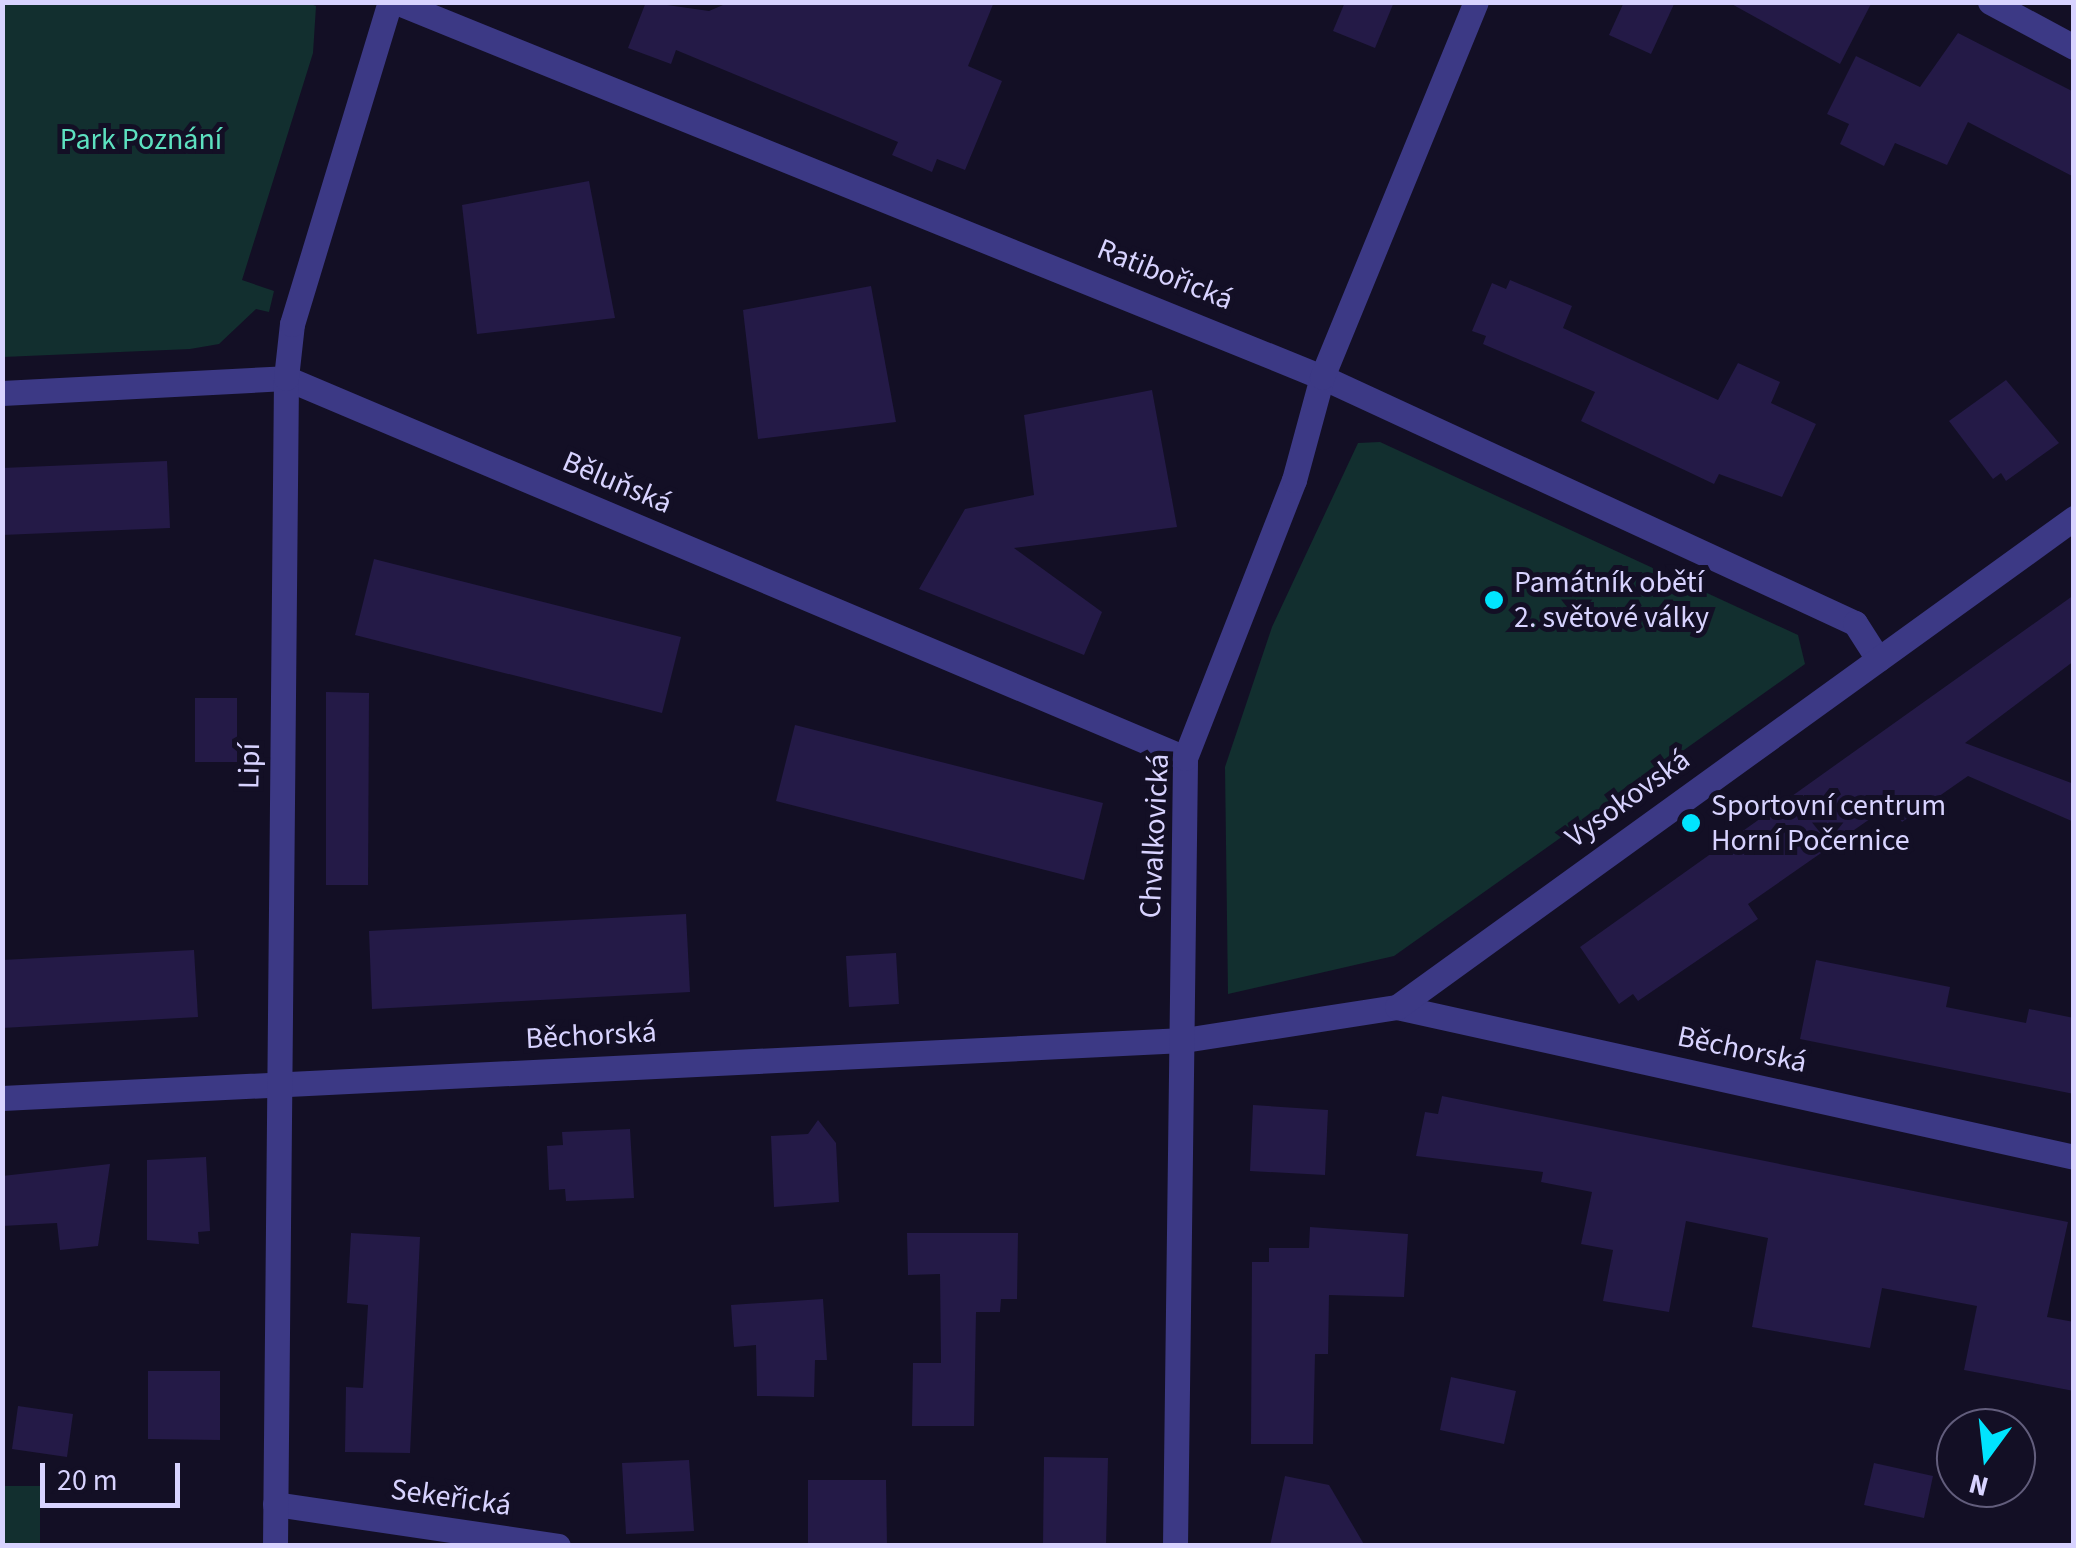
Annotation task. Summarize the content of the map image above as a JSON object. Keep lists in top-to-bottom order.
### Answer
{
  "streets": {
    "street": [
      "Ratibořická",
      "Běluňská",
      "Lipí",
      "Vysokovská",
      "Chvalkovická",
      "Běchorská",
      "Sekeřická"
    ]
  },
  "crossings": [
    ["Ratibořická", "Lipí"],
    ["Ratibořická", "Vysokovská"],
    ["Ratibořická", "Chvalkovická"],
    ["Běluňská", "Lipí"],
    ["Běluňská", "Chvalkovická"],
    ["Lipí", "Běchorská"],
    ["Lipí", "Sekeřická"],
    ["Vysokovská", "Chvalkovická"],
    ["Vysokovská", "Běchorská"],
    ["Chvalkovická", "Běchorská"]
  ],
  "parks": ["Park Poznání"],
  "places": ["Památník obětí 2. světové války", "Sportovní centrum Horní Počernice"],
  "scale_bar": "20 m",
  "north": "bottom"
}
